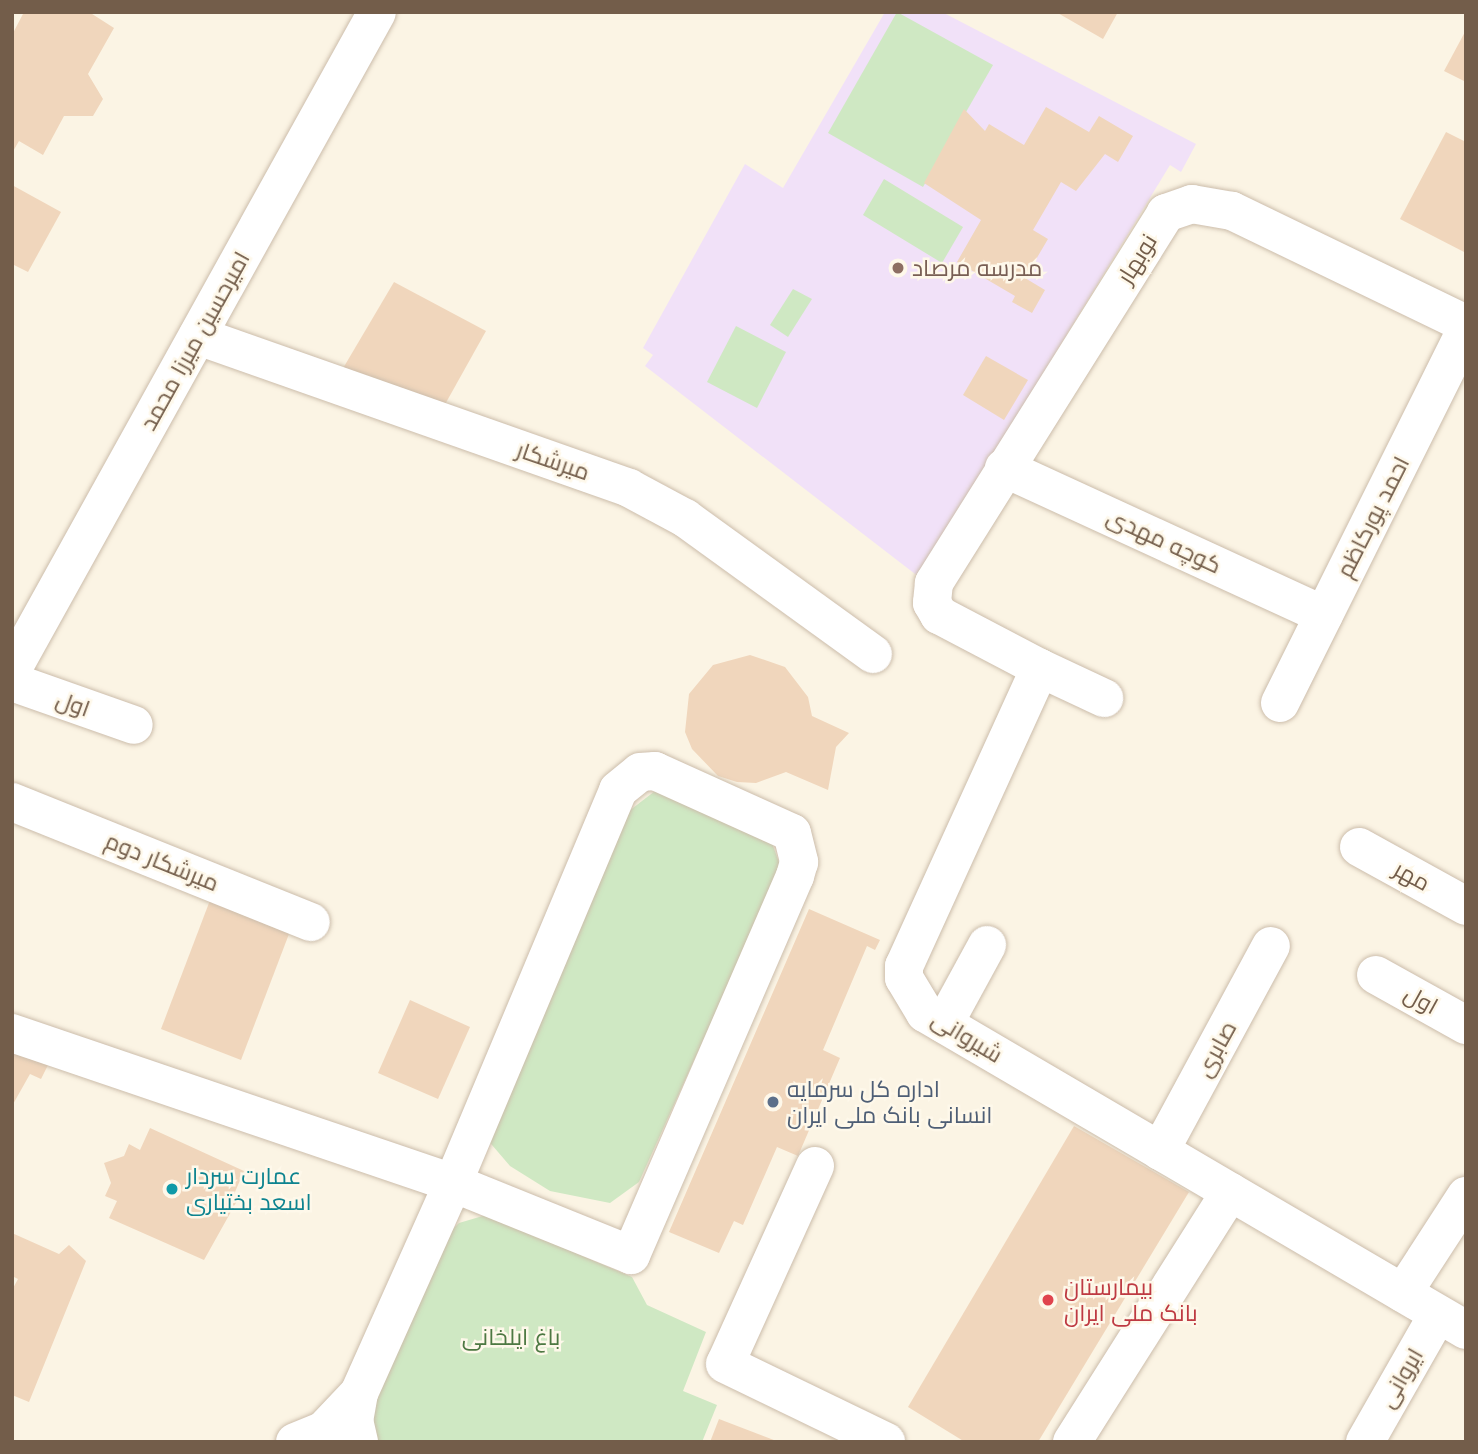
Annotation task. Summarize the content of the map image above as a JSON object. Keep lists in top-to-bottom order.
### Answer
{
  "streets": {
    "street": [
      "نوبهار",
      "امیرحسین میرزا محمد",
      "میرشکار",
      "احمد پورکاظم",
      "کوچه مهدی",
      "اول",
      "میرشکار دوم",
      "مهر",
      "شیروانی",
      "صابری",
      "ایروانی"
    ]
  },
  "crossings": [
    ["نوبهار", "کوچه مهدی"],
    ["نوبهار", "شیروانی"],
    ["امیرحسین میرزا محمد", "میرشکار"],
    ["احمد پورکاظم", "کوچه مهدی"],
    ["شیروانی", "صابری"],
    ["شیروانی", "ایروانی"]
  ],
  "parks": ["باغ ایلخانی"],
  "places": [
    "مدرسه مرصاد",
    "اداره کل سرمایه انسانی بانک ملی ایران",
    "عمارت سردار اسعد بختیاری",
    "بیمارستان بانک ملی ایران"
  ]
}
